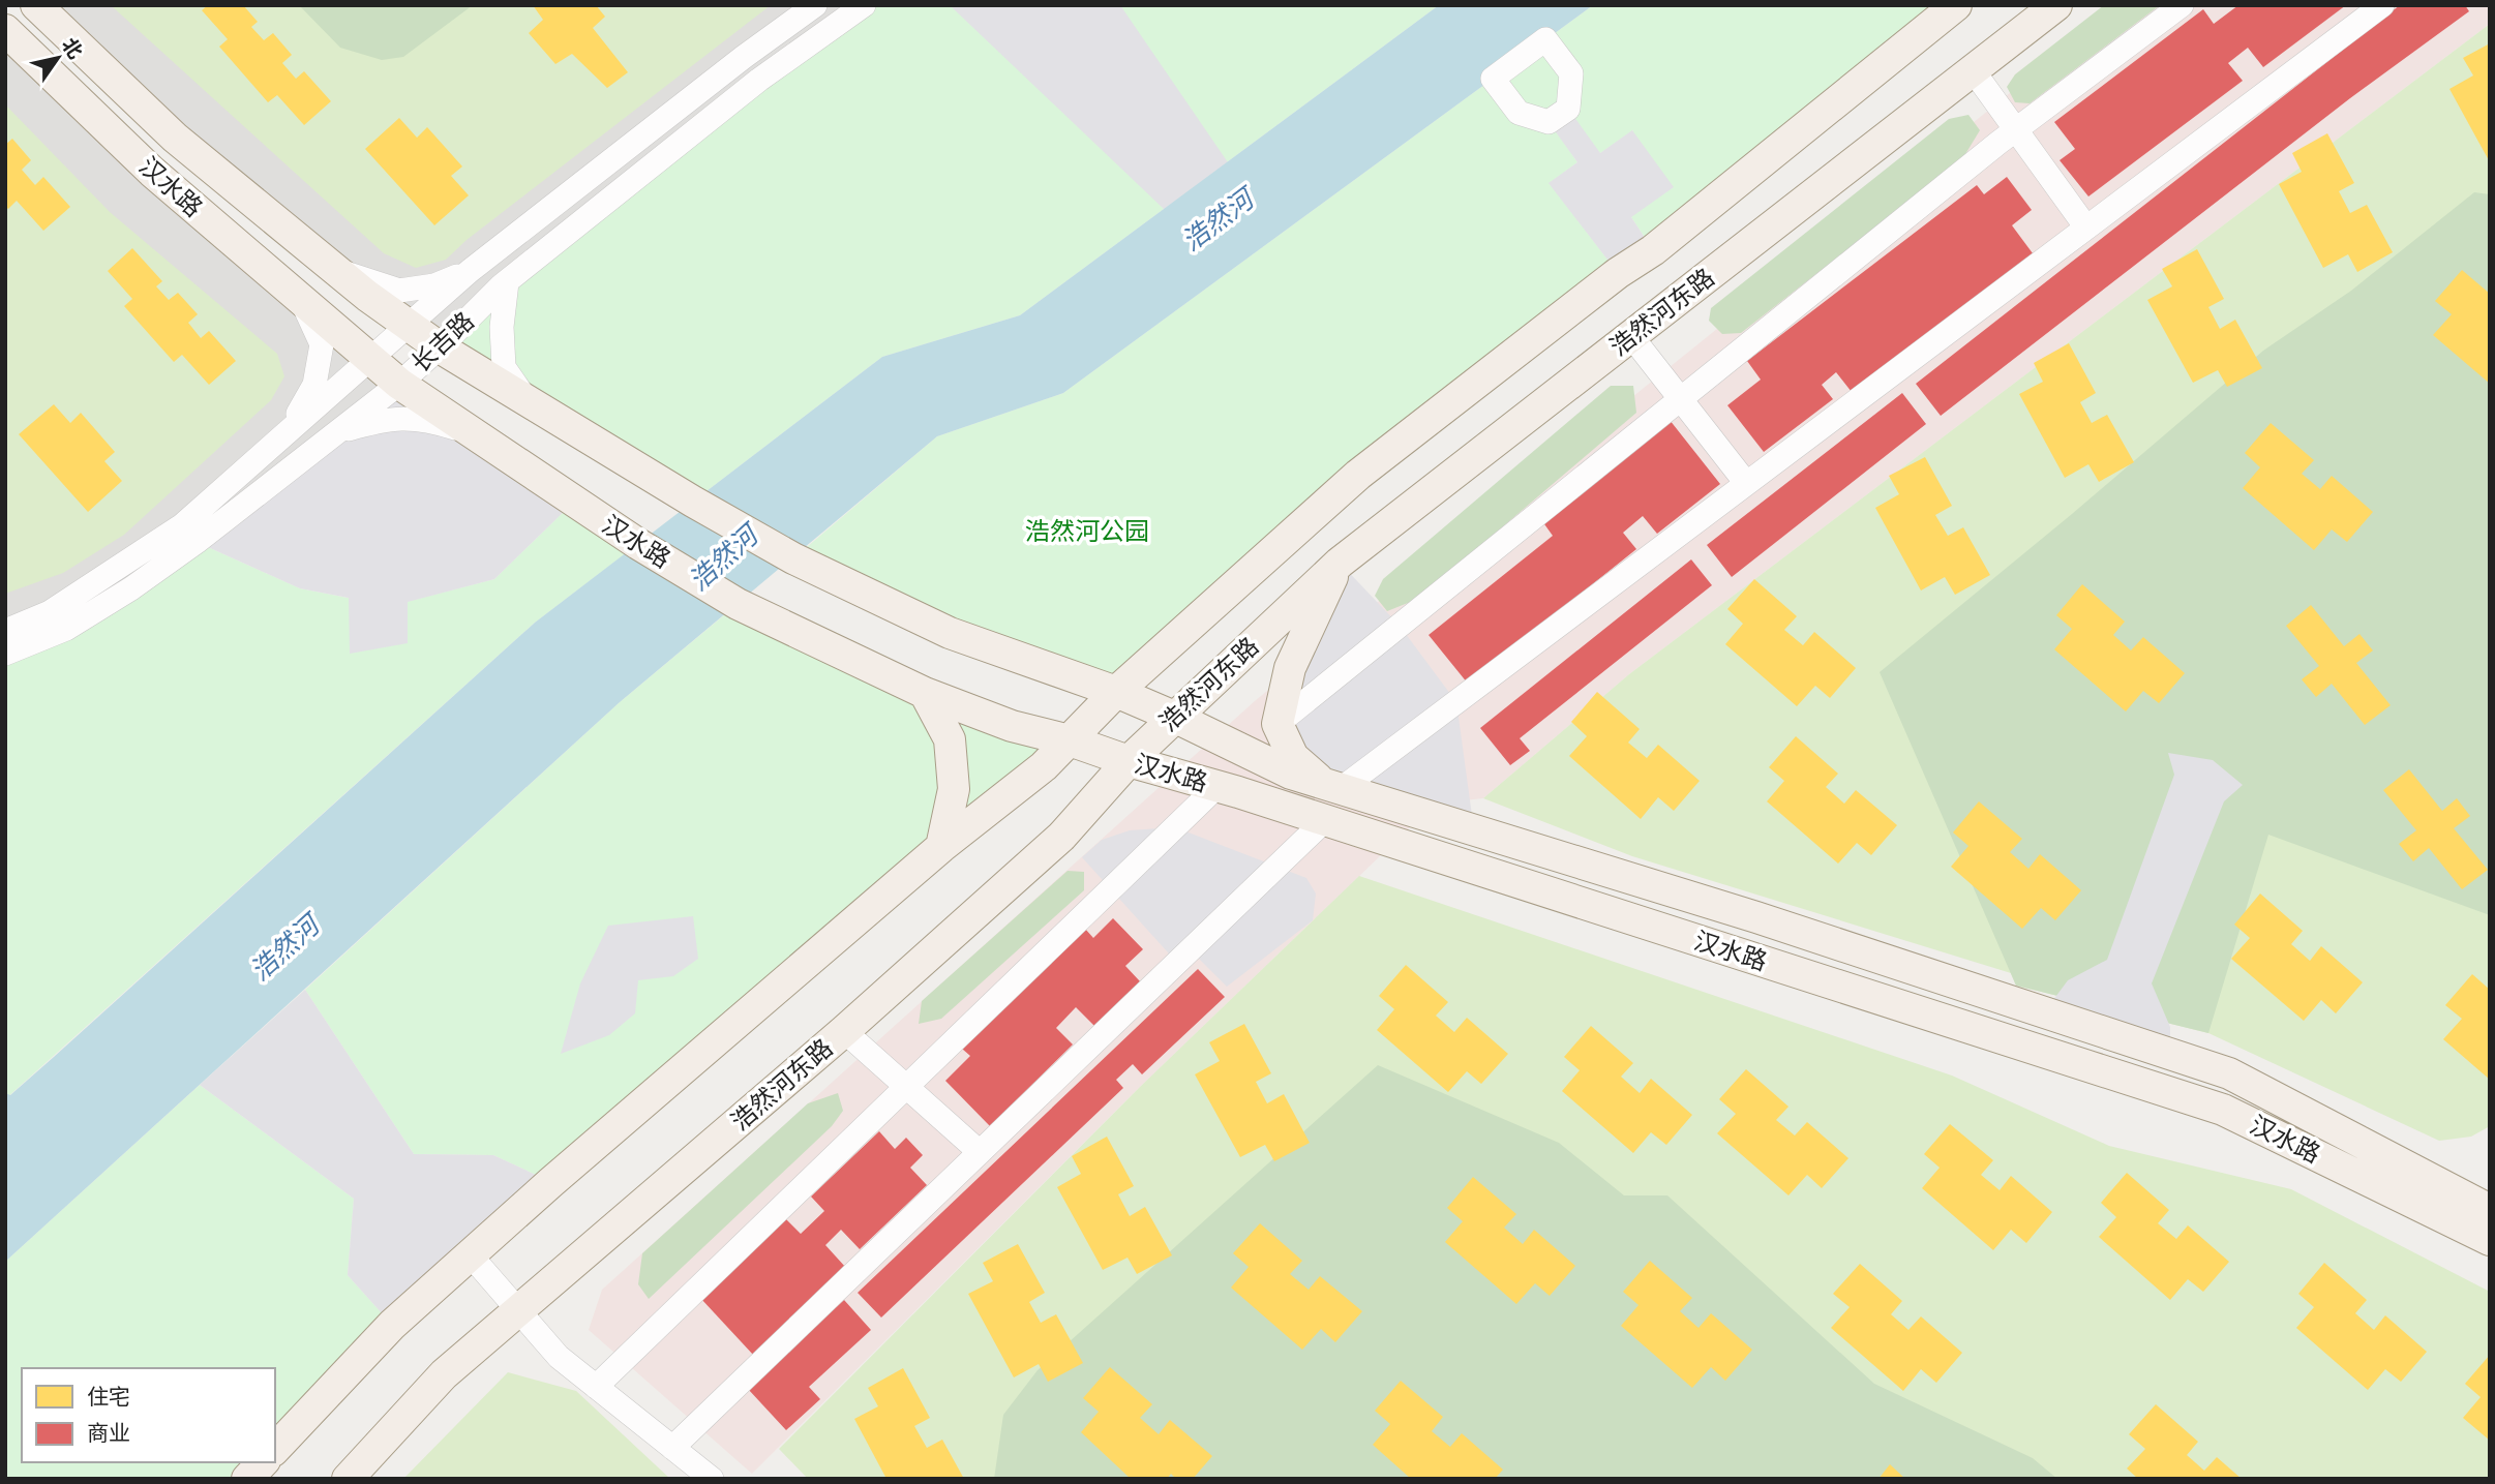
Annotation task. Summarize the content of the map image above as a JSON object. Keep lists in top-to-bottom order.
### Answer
{
  "streets": {
    "main road": ["汉水路", "浩然河东路"],
    "street": ["长吉路"]
  },
  "crossings": [
    ["汉水路", "浩然河东路"],
    ["汉水路", "长吉路"]
  ],
  "water": ["浩然河"],
  "parks": ["浩然河公园"],
  "legend": ["住宅", "商业"],
  "north": "top right"
}
